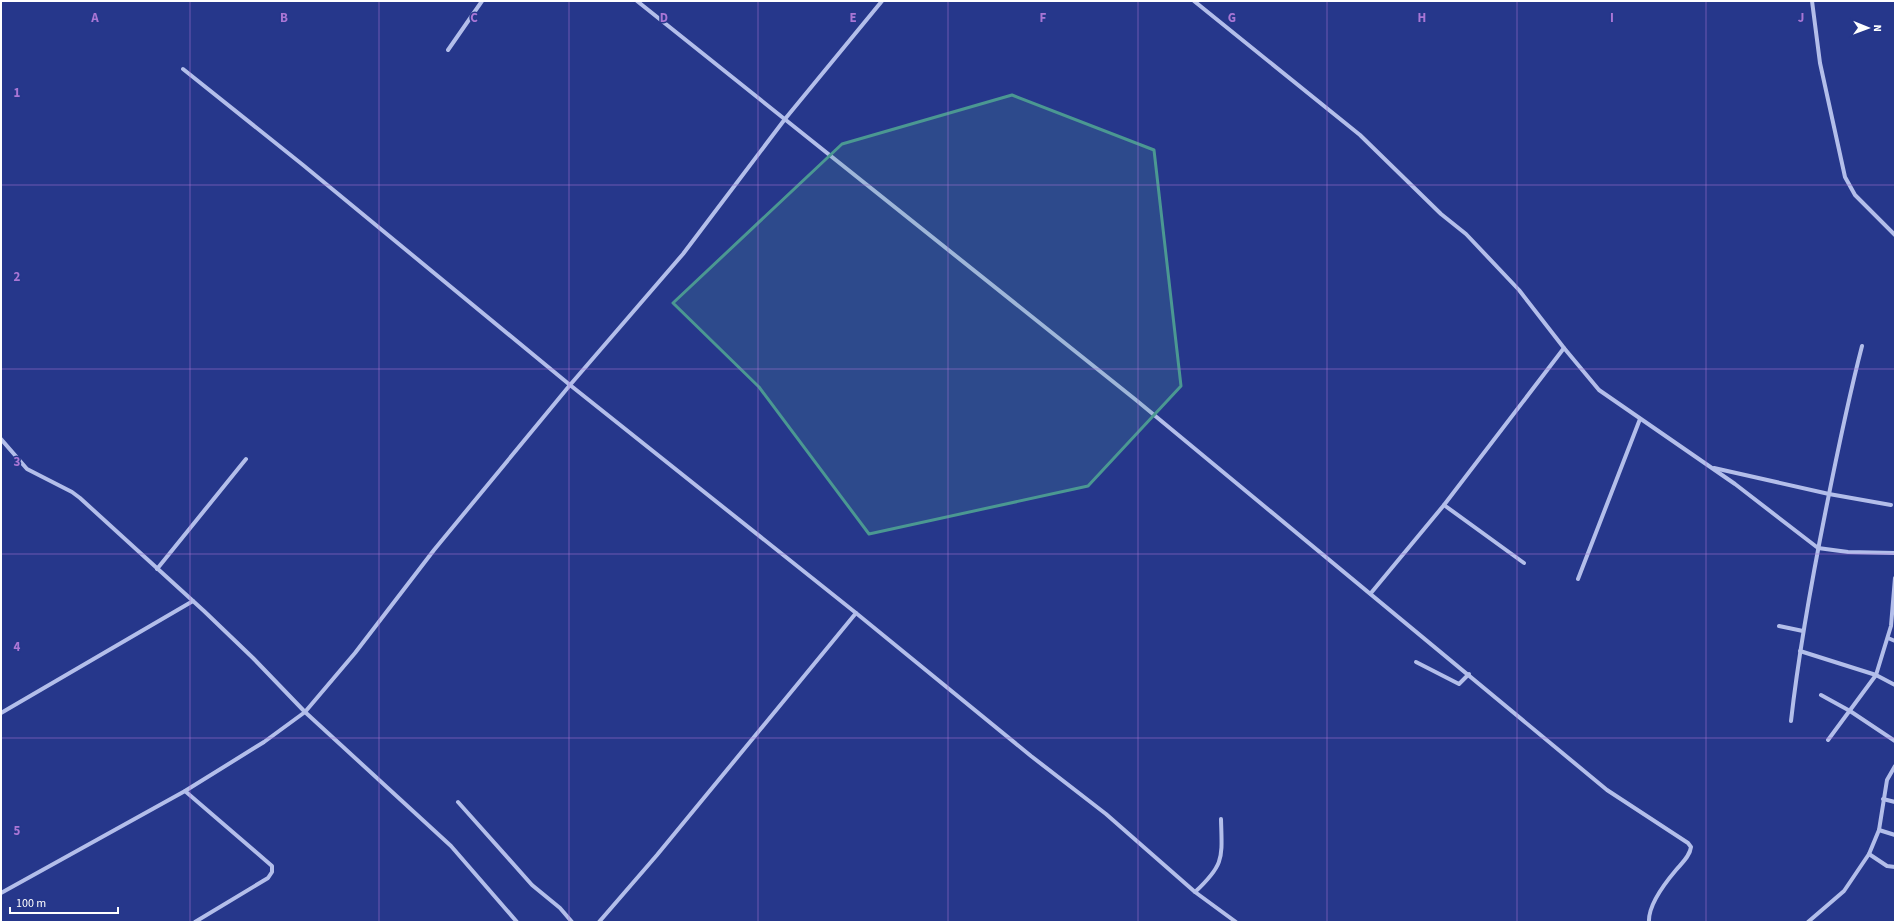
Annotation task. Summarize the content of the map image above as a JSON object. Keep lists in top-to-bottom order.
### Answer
{
  "scale_bar": "100 m",
  "north": "right",
  "grid": {
    "columns": [
      "A",
      "B",
      "C",
      "D",
      "E",
      "F",
      "G",
      "H",
      "I",
      "J"
    ],
    "rows": [
      "1",
      "2",
      "3",
      "4",
      "5"
    ]
  }
}
